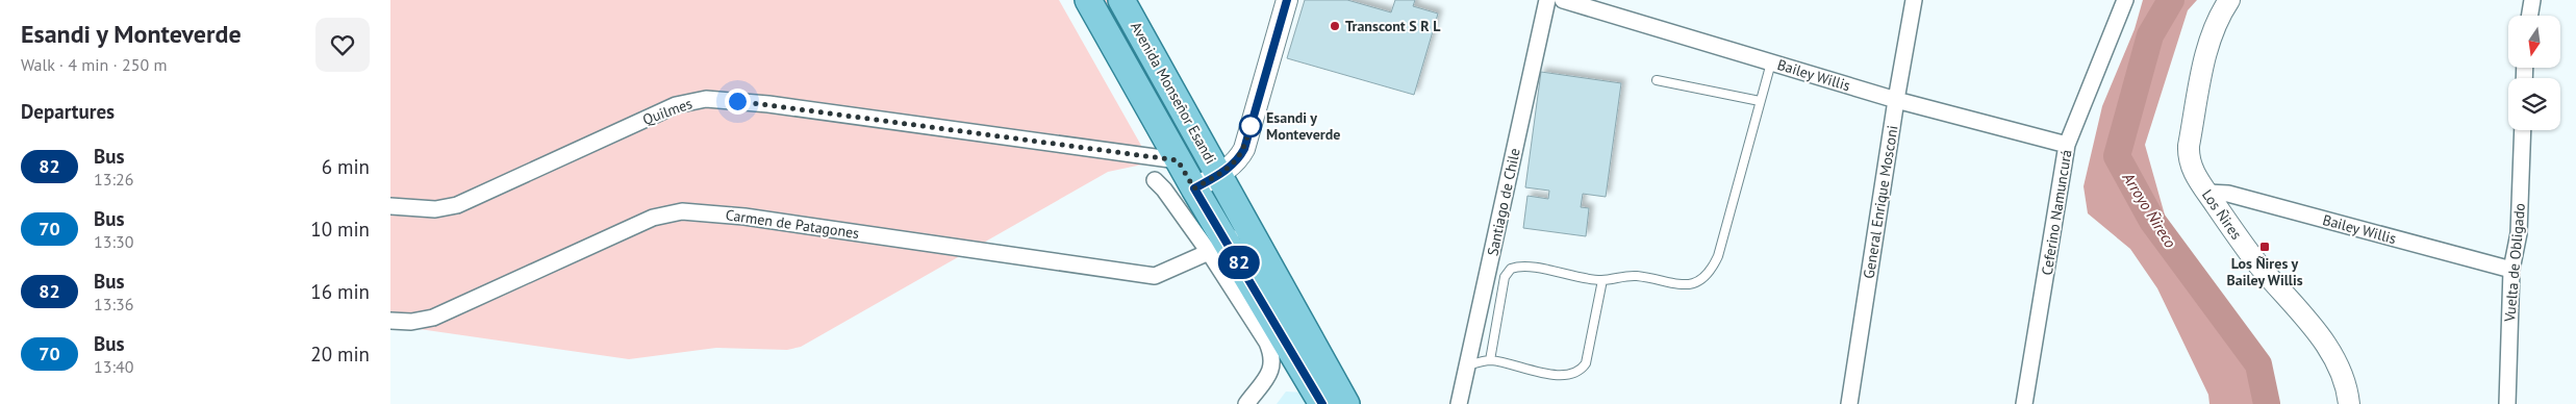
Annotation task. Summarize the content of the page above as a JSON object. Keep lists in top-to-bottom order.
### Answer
{
  "streets": {
    "main road": ["Avenida Monseñor Esandi"],
    "street": [
      "Bailey Willis",
      "Quilmes",
      "Santiago de Chile",
      "General Enrique Mosconi",
      "Ceferino Namuncurá",
      "Los Ñires",
      "Carmen de Patagones",
      "Vuelta de Obligado"
    ]
  },
  "crossings": [
    ["Bailey Willis", "General Enrique Mosconi"],
    ["Bailey Willis", "Ceferino Namuncurá"],
    ["Bailey Willis", "Los Ñires"],
    ["Bailey Willis", "Vuelta de Obligado"],
    ["Avenida Monseñor Esandi", "Quilmes"],
    ["Avenida Monseñor Esandi", "Carmen de Patagones"]
  ],
  "water": ["Arroyo Ñireco"],
  "places": {
    "other": ["Transcont S R L", "Esandi y Monteverde"],
    "transit": ["Los Ñires y Bailey Willis"]
  },
  "lines": ["bus line 82"],
  "north": "bottom",
  "page": {
    "heading": [
      ["Esandi y Monteverde", "Walk · 4 min · 250 m"],
      "Departures"
    ],
    "on_map": "82",
    "list": [
      {
        "mark": "82",
        "name": "Bus",
        "note": "13:26",
        "value": "6 min"
      },
      {
        "mark": "70",
        "name": "Bus",
        "note": "13:30",
        "value": "10 min"
      },
      {
        "mark": "82",
        "name": "Bus",
        "note": "13:36",
        "value": "16 min"
      },
      {
        "mark": "70",
        "name": "Bus",
        "note": "13:40",
        "value": "20 min"
      }
    ]
  }
}
